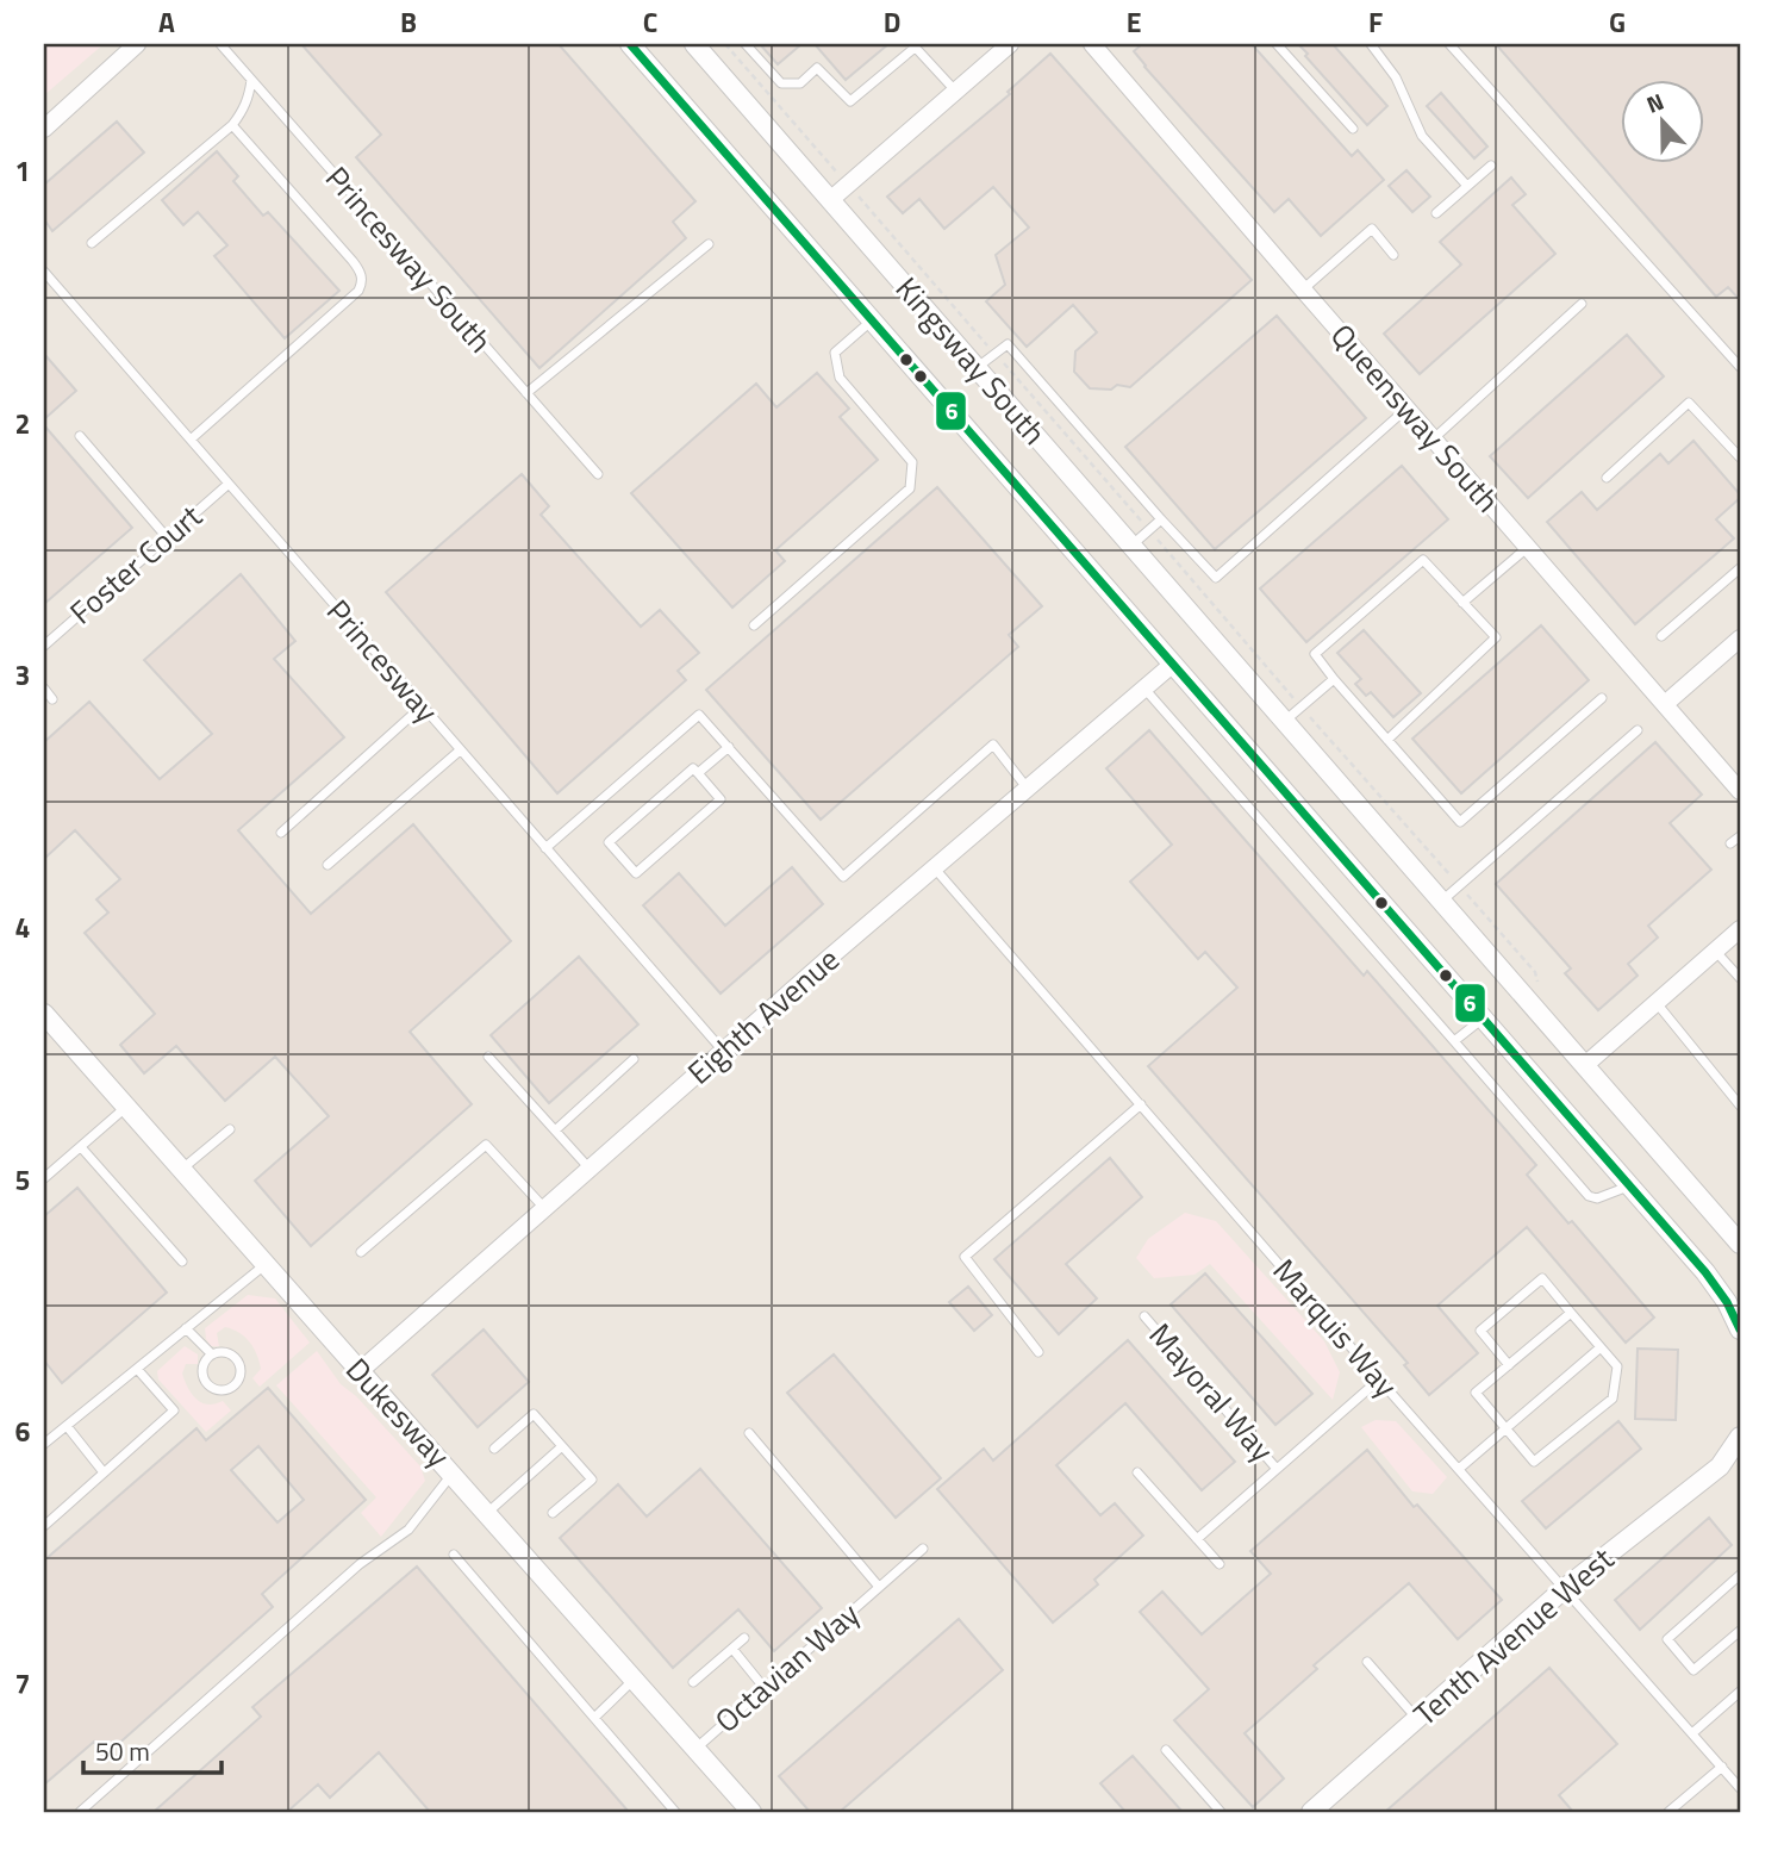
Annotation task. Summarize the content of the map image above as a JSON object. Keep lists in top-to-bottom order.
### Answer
{
  "streets": {
    "street": [
      "Kingsway South",
      "Queensway South",
      "Eighth Avenue",
      "Dukesway",
      "Tenth Avenue West"
    ],
    "lane": [
      "Princesway South",
      "Foster Court",
      "Princesway",
      "Marquis Way",
      "Mayoral Way",
      "Octavian Way"
    ]
  },
  "crossings": [
    ["Kingsway South", "Eighth Avenue"],
    ["Foster Court", "Princesway"],
    ["Princesway", "Eighth Avenue"],
    ["Eighth Avenue", "Marquis Way"],
    ["Eighth Avenue", "Dukesway"],
    ["Marquis Way", "Mayoral Way"],
    ["Marquis Way", "Tenth Avenue West"],
    ["Dukesway", "Octavian Way"]
  ],
  "lines": ["transit line 6"],
  "scale_bar": "50 m",
  "north": "top",
  "grid": {
    "columns": [
      "A",
      "B",
      "C",
      "D",
      "E",
      "F",
      "G"
    ],
    "rows": [
      "1",
      "2",
      "3",
      "4",
      "5",
      "6",
      "7"
    ]
  }
}
